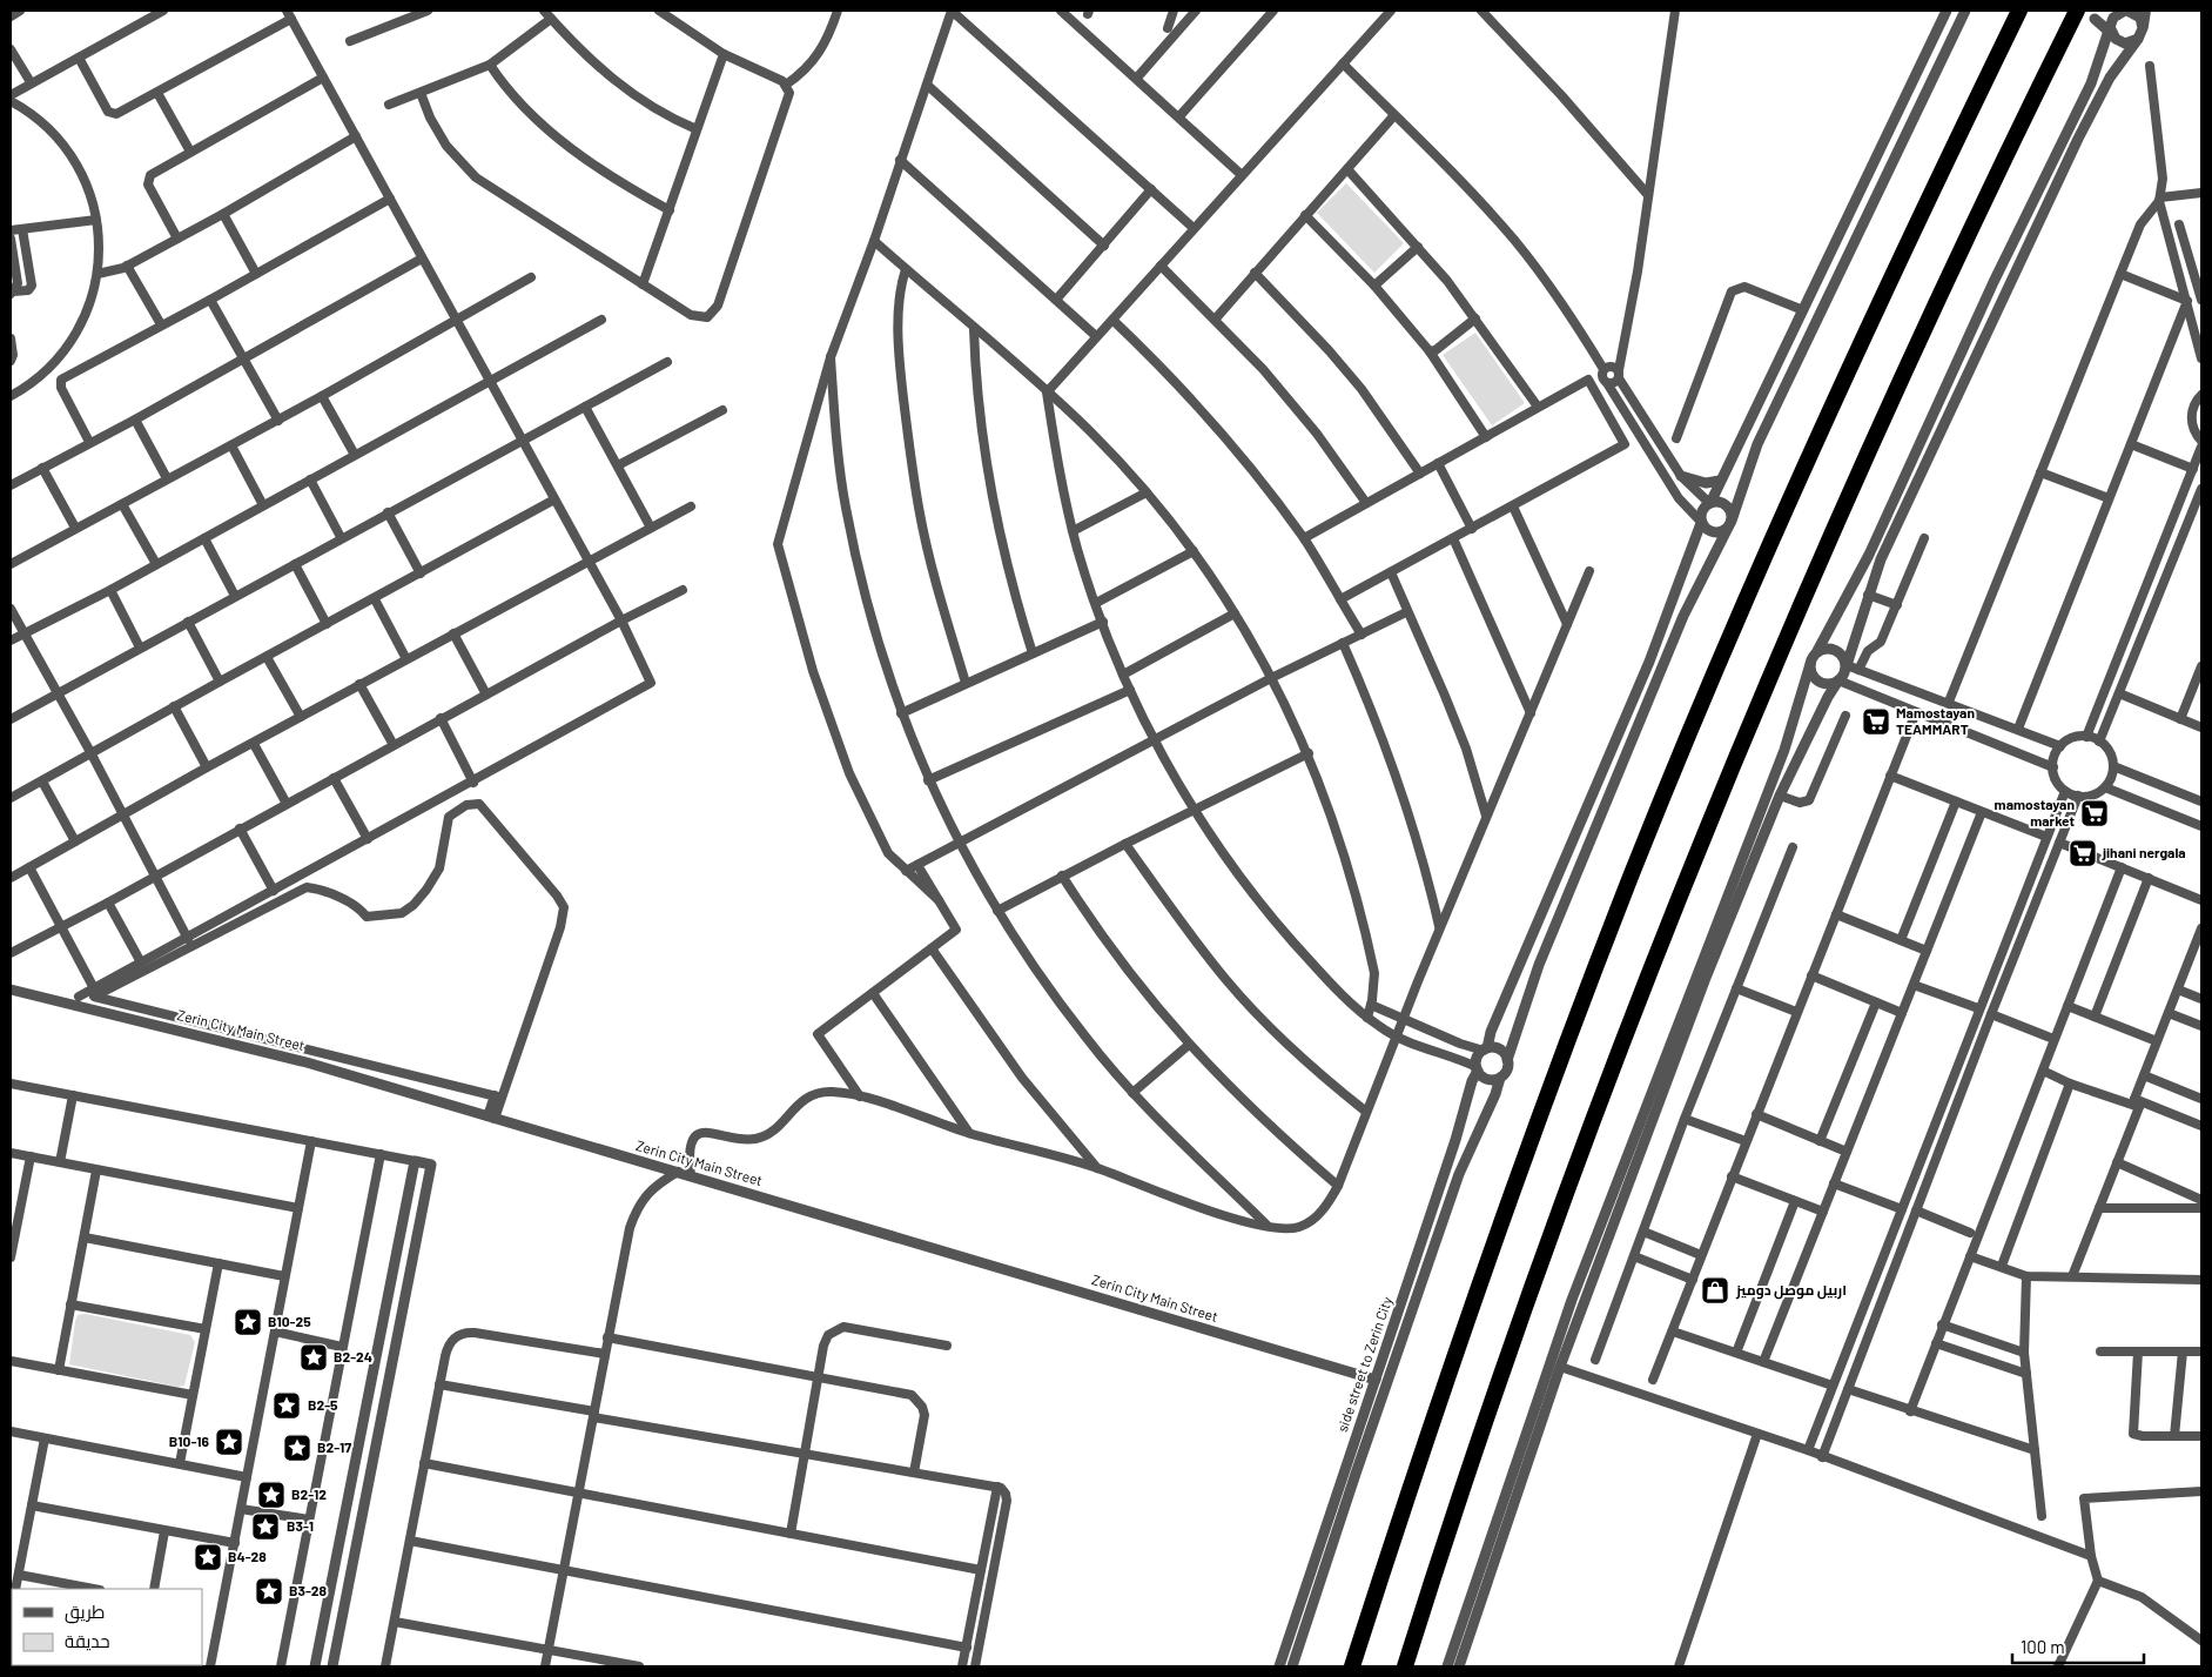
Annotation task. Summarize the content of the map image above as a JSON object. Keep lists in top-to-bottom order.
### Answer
{
  "streets": {
    "street": ["Zerin City Main Street", "side street to Zerin City"]
  },
  "crossings": [
    ["Zerin City Main Street", "side street to Zerin City"]
  ],
  "places": {
    "supermarket": ["Mamostayan TEAMMART", "mamostayan market", "jihani nergala"],
    "shop": ["اربيل موصل دوميز"],
    "place": [
      "B10-25",
      "B2-24",
      "B2-5",
      "B10-16",
      "B2-17",
      "B2-12",
      "B3-1",
      "B4-28",
      "B3-28"
    ]
  },
  "legend": ["طريق", "حديقة"],
  "scale_bar": "100 m"
}
